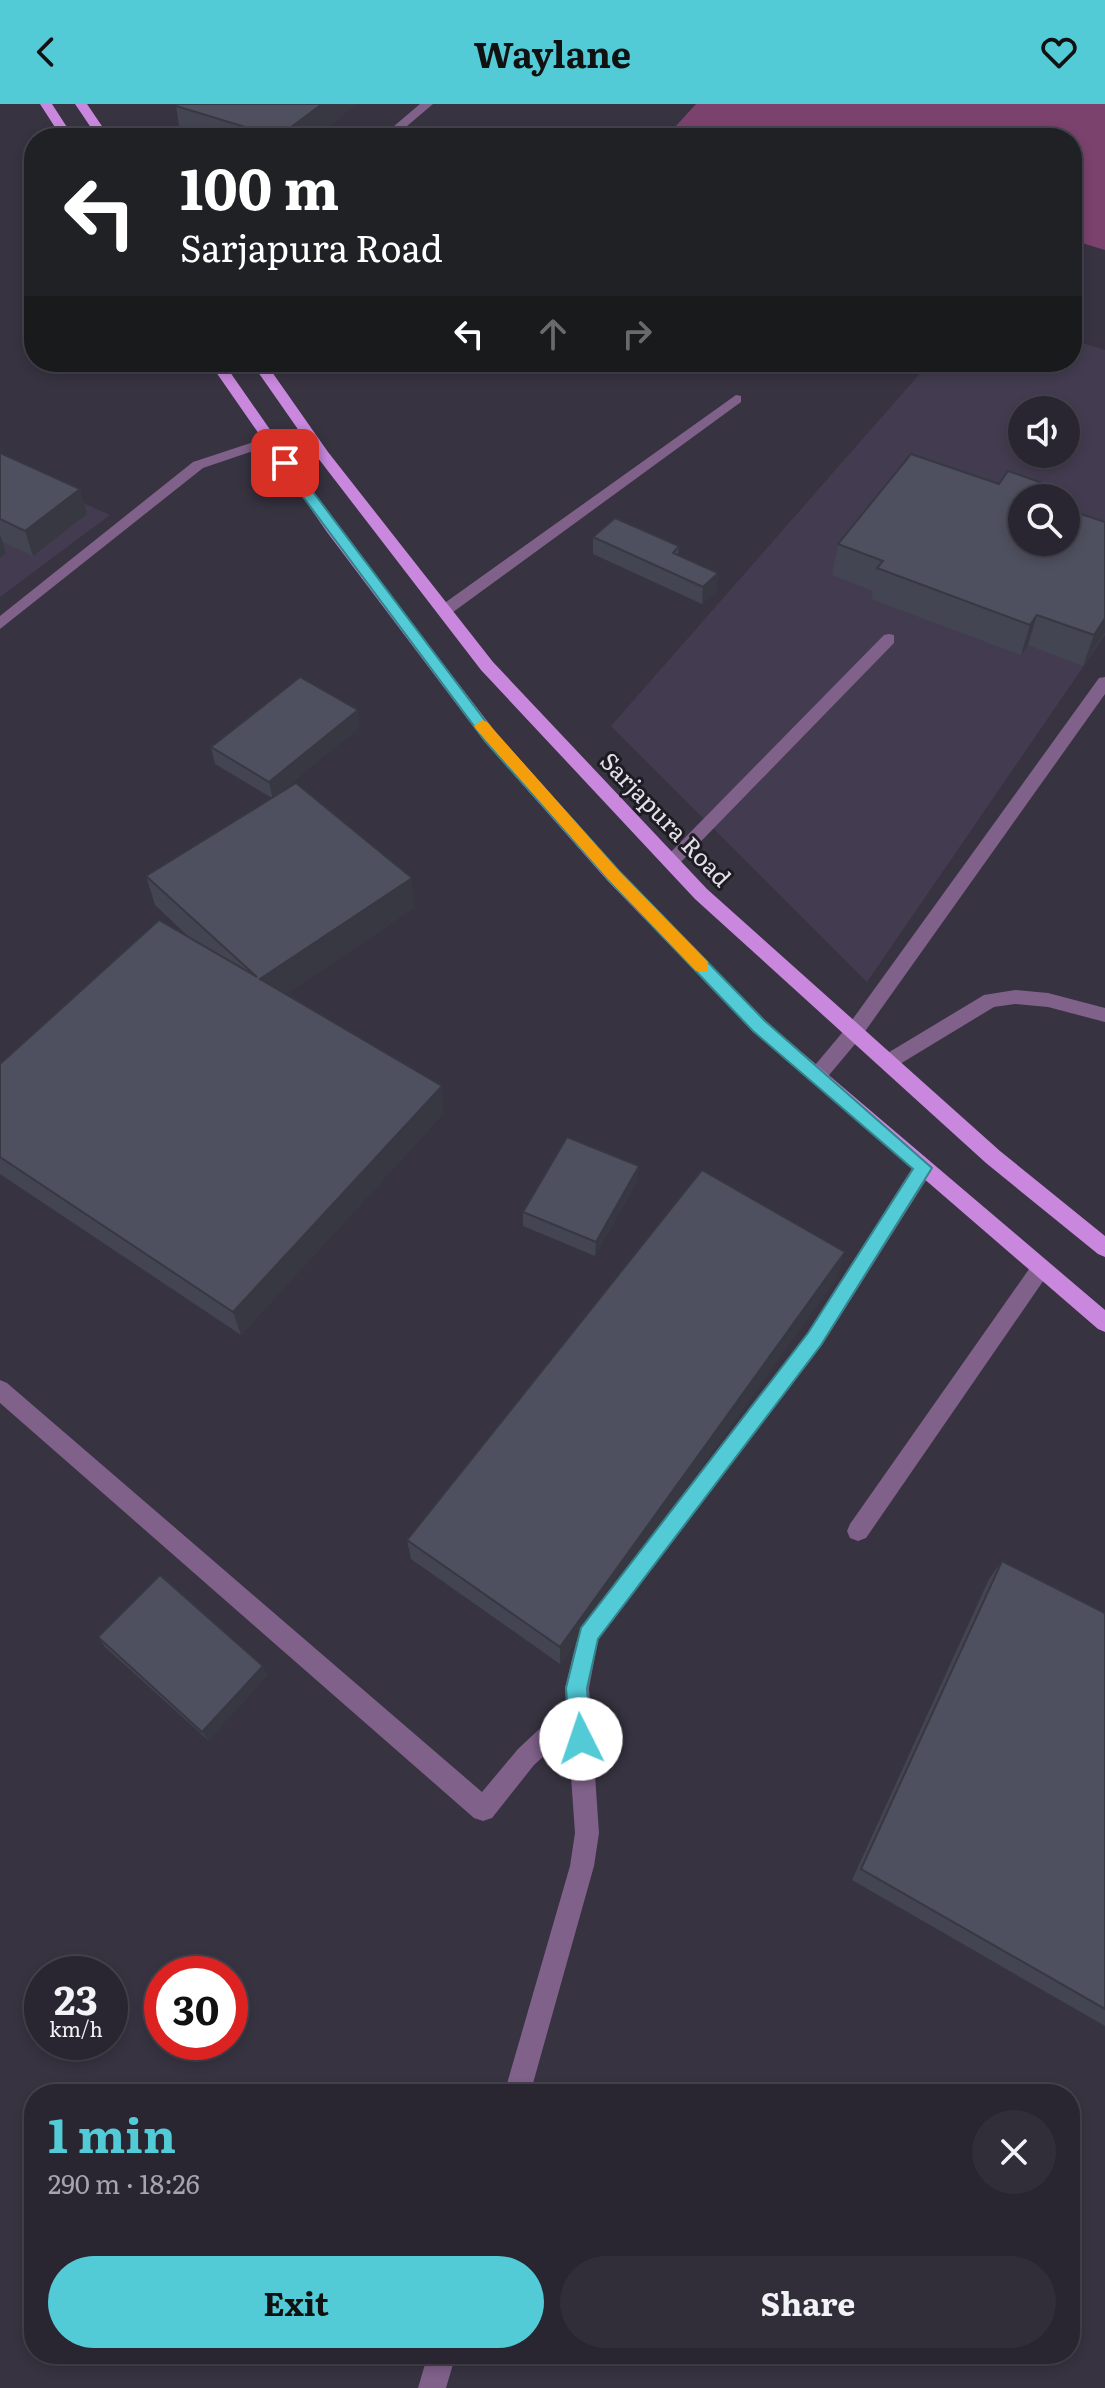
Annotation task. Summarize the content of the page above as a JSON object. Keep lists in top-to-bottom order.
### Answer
{
  "streets": {
    "main road": ["Sarjapura Road"]
  },
  "page": {
    "header": "Waylane",
    "turn": ["100 m", "Sarjapura Road"],
    "speed": "23 km/h",
    "limit": "30",
    "heading": ["1 min", "290 m · 18:26"],
    "buttons": ["Exit", "Share"]
  }
}
